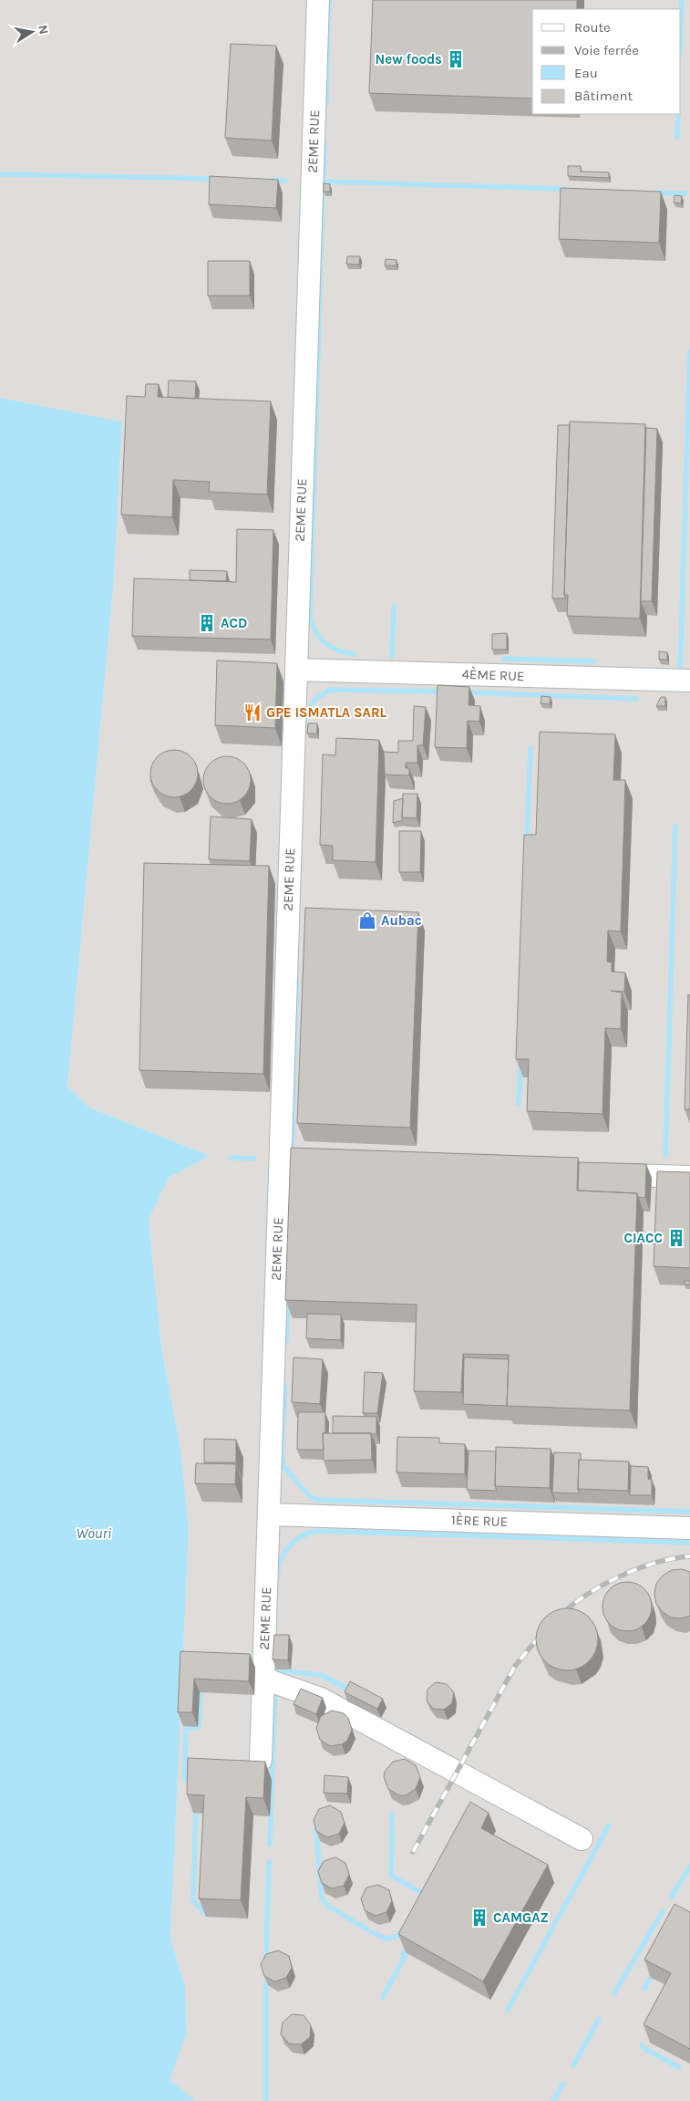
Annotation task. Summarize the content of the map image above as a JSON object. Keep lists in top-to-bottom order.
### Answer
{
  "streets": {
    "street": ["2EME RUE", "4ÈME RUE", "1ÈRE RUE"]
  },
  "crossings": [
    ["2EME RUE", "4ÈME RUE"],
    ["2EME RUE", "1ÈRE RUE"]
  ],
  "water": ["Wouri"],
  "places": {
    "building": [
      "New foods",
      "ACD",
      "CIACC",
      "CAMGAZ"
    ],
    "restaurant": ["GPE ISMATLA SARL"],
    "shop": ["Aubac"]
  },
  "legend": [
    "Route",
    "Voie ferrée",
    "Eau",
    "Bâtiment"
  ],
  "north": "right"
}
